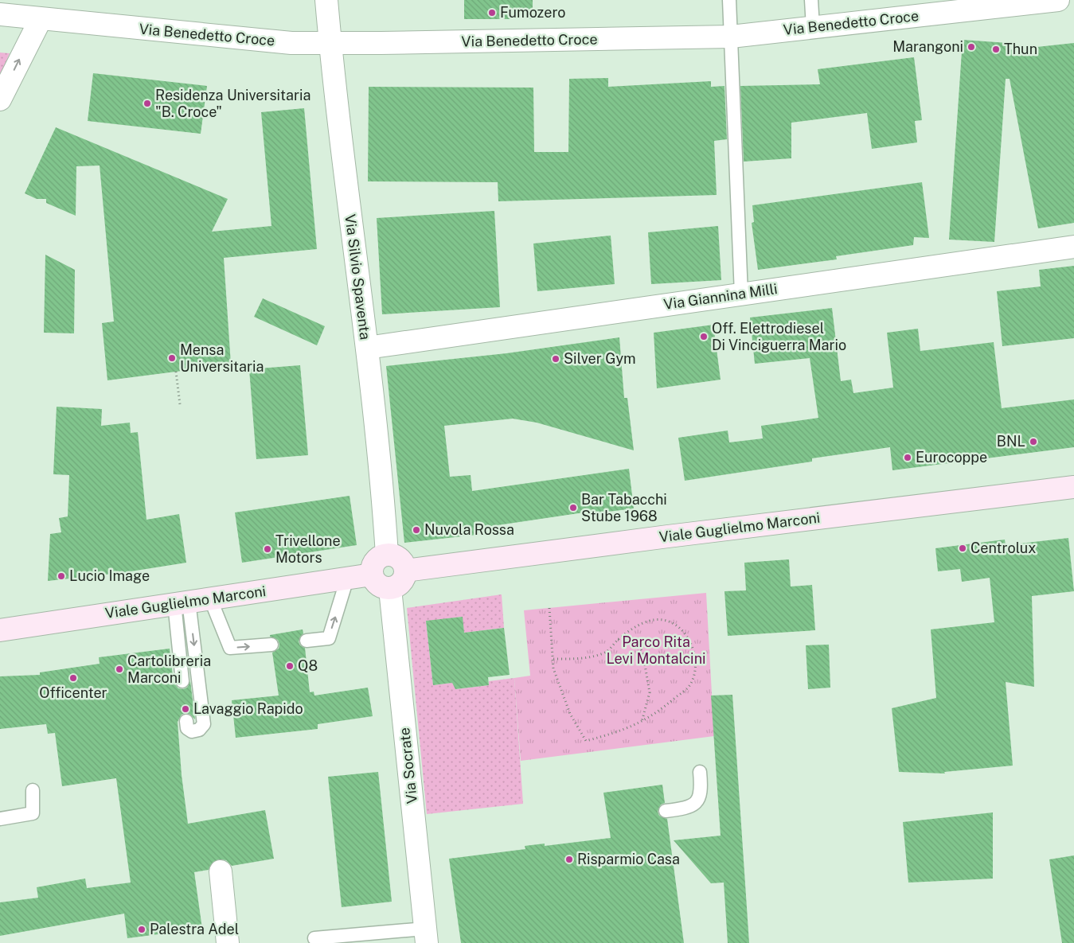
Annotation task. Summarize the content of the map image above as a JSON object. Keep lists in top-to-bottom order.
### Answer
{
  "streets": {
    "main road": ["Viale Guglielmo Marconi"],
    "street": [
      "Via Benedetto Croce",
      "Via Silvio Spaventa",
      "Via Giannina Milli",
      "Via Socrate"
    ]
  },
  "crossings": [
    ["Via Benedetto Croce", "Via Silvio Spaventa"],
    ["Via Silvio Spaventa", "Via Giannina Milli"],
    ["Via Silvio Spaventa", "Viale Guglielmo Marconi"],
    ["Via Silvio Spaventa", "Via Socrate"],
    ["Viale Guglielmo Marconi", "Via Socrate"]
  ],
  "parks": ["Parco Rita Levi Montalcini"],
  "places": [
    "Fumozero",
    "Marangoni",
    "Thun",
    "Residenza Universitaria \"B. Croce\"",
    "Off. Elettrodiesel Di Vinciguerra Mario",
    "Mensa Universitaria",
    "Silver Gym",
    "BNL",
    "Eurocoppe",
    "Bar Tabacchi Stube 1968",
    "Nuvola Rossa",
    "Centrolux",
    "Trivellone Motors",
    "Lucio Image",
    "Q8",
    "Cartolibreria Marconi",
    "Officenter",
    "Lavaggio Rapido",
    "Risparmio Casa",
    "Palestra Adel"
  ]
}
